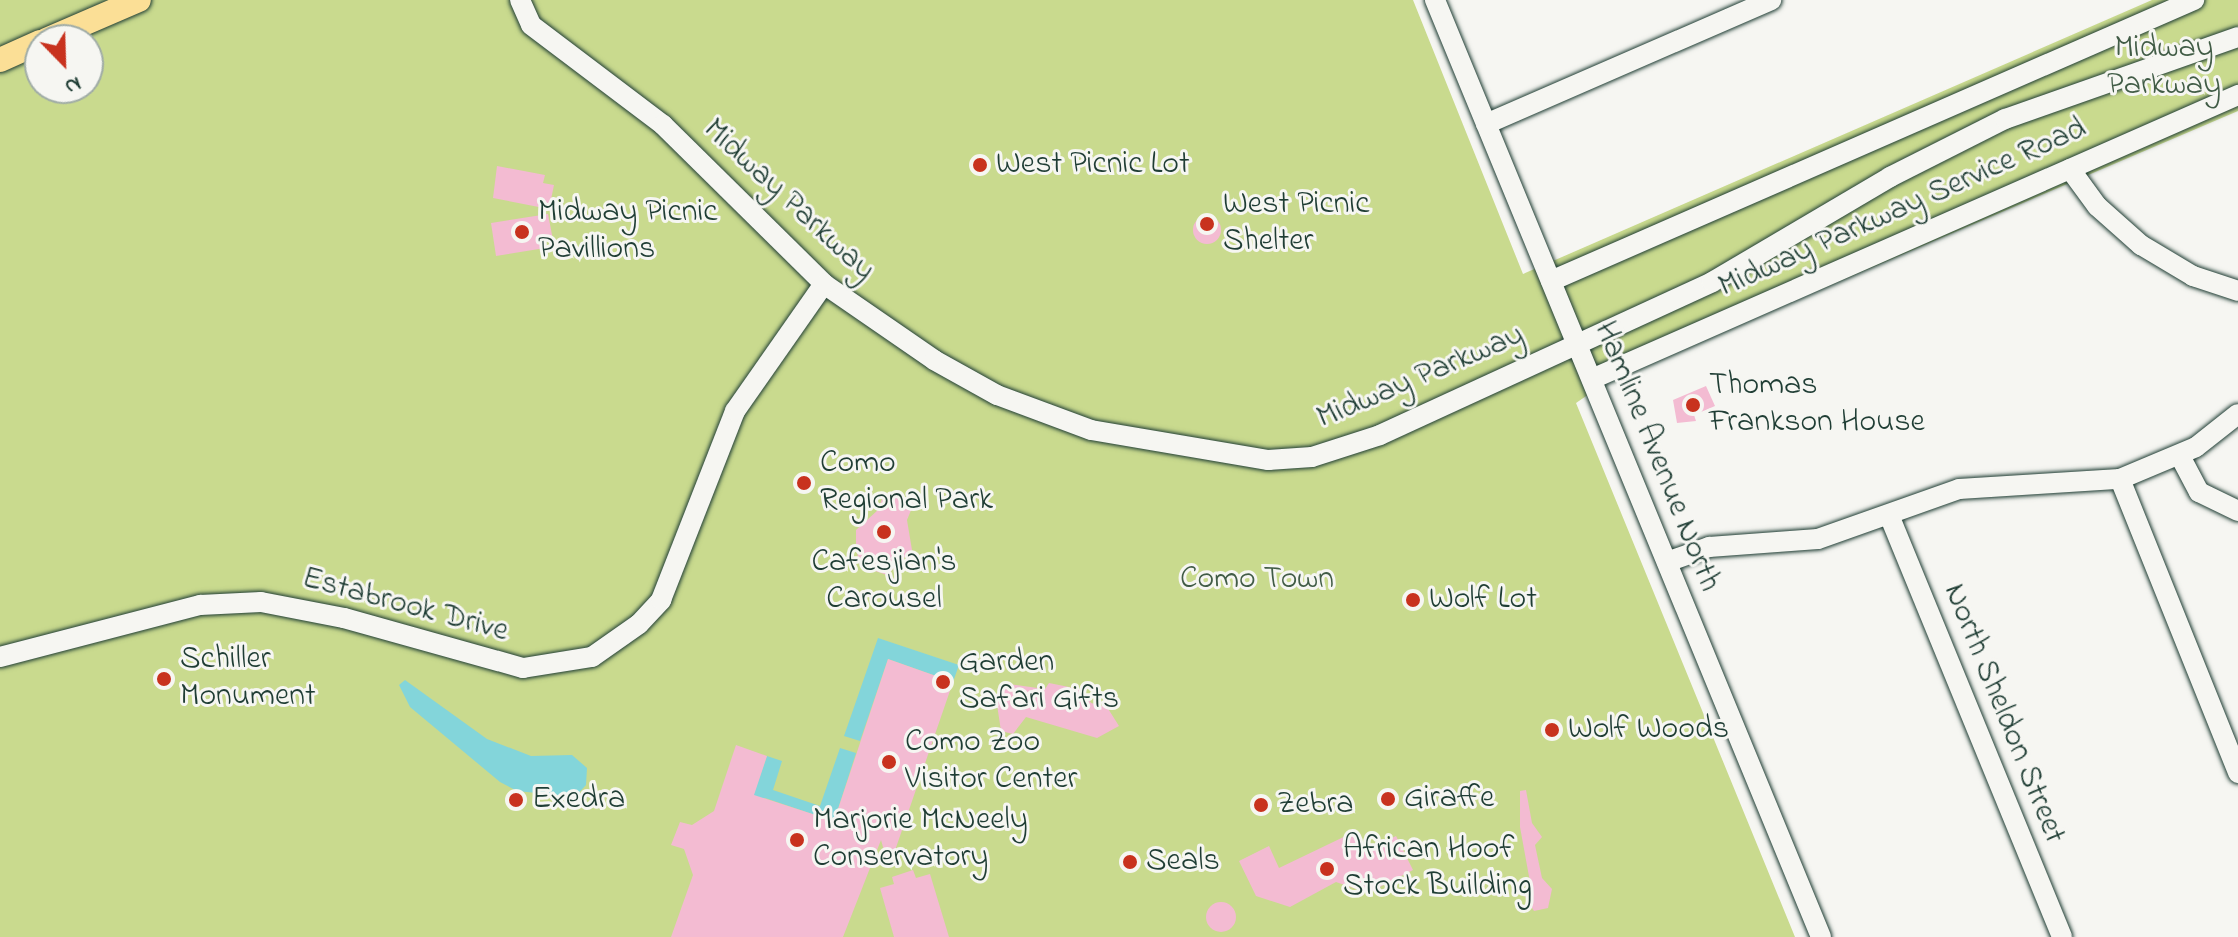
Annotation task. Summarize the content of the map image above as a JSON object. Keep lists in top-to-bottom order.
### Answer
{
  "streets": {
    "street": [
      "Midway Parkway",
      "Midway Parkway Service Road",
      "Hamline Avenue North",
      "Estabrook Drive",
      "North Sheldon Street"
    ]
  },
  "crossings": [
    ["Midway Parkway", "Hamline Avenue North"],
    ["Midway Parkway", "Estabrook Drive"],
    ["Midway Parkway Service Road", "Hamline Avenue North"]
  ],
  "parks": ["Midway Parkway", "Como Town"],
  "places": [
    "West Picnic Lot",
    "West Picnic Shelter",
    "Midway Picnic Pavillions",
    "Thomas Frankson House",
    "Como Regional Park",
    "Cafesjian's Carousel",
    "Wolf Lot",
    "Schiller Monument",
    "Garden Safari Gifts",
    "Wolf Woods",
    "Como Zoo Visitor Center",
    "Giraffe",
    "Exedra",
    "Zebra",
    "Marjorie McNeely Conservatory",
    "Seals",
    "African Hoof Stock Building"
  ],
  "north": "bottom right"
}
